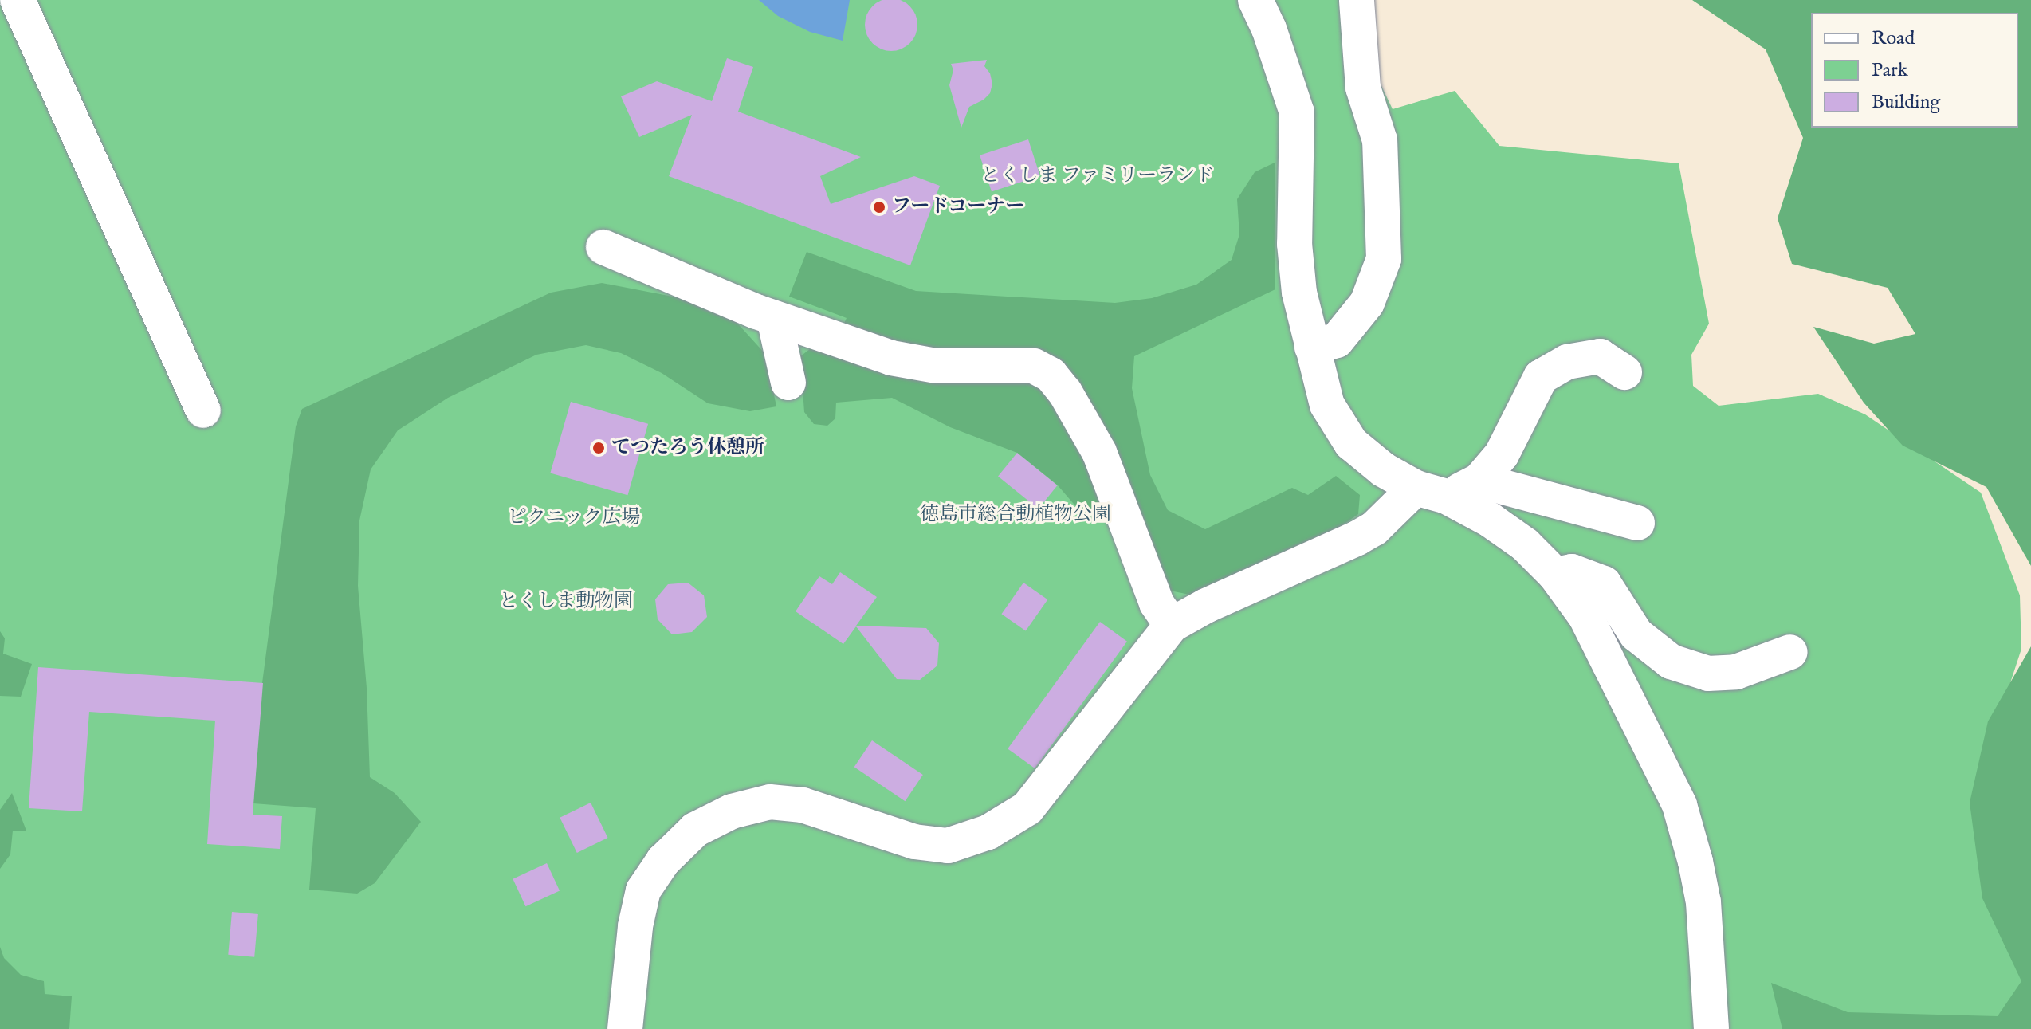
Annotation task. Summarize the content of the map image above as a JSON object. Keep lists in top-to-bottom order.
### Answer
{
  "parks": [
    "とくしま ファミリーランド",
    "徳島市総合動植物公園",
    "ピクニック広場",
    "とくしま動物園"
  ],
  "places": ["フードコーナー", "てつたろう休憩所"],
  "legend": ["Road", "Park", "Building"]
}
